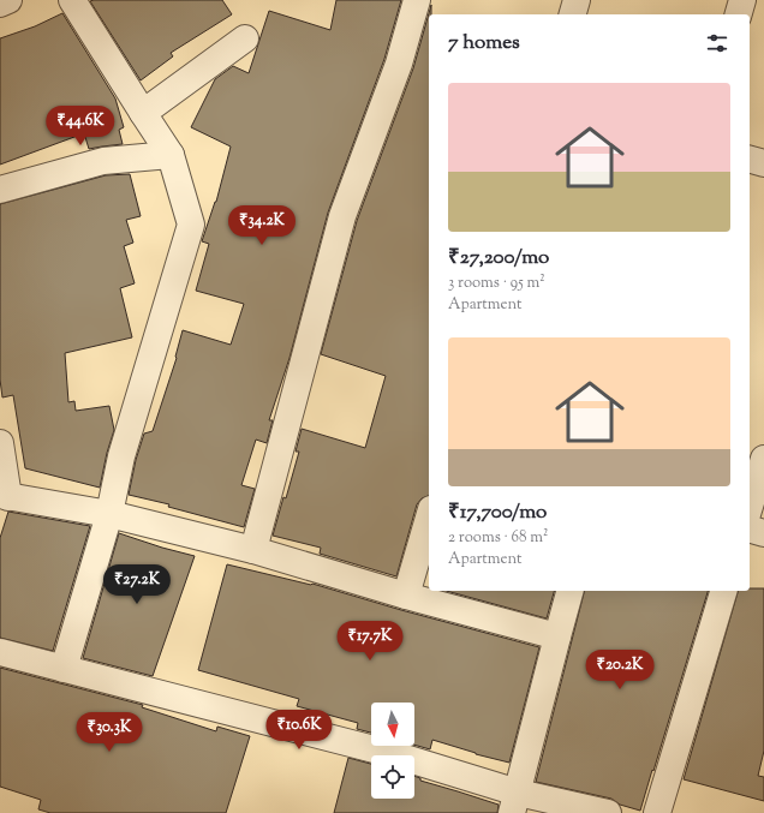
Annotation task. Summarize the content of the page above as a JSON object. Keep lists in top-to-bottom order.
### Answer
{
  "north": "bottom",
  "page": {
    "heading": "7 homes",
    "list": [
      {
        "name": "₹27,200/mo",
        "note": "3 rooms · 95 m² · Apartment"
      },
      {
        "name": "₹17,700/mo",
        "note": "2 rooms · 68 m² · Apartment"
      }
    ],
    "price": [
      "₹44.6K",
      "₹34.2K",
      "₹27.2K",
      "₹17.7K",
      "₹20.2K",
      "₹10.6K",
      "₹30.3K"
    ]
  }
}
